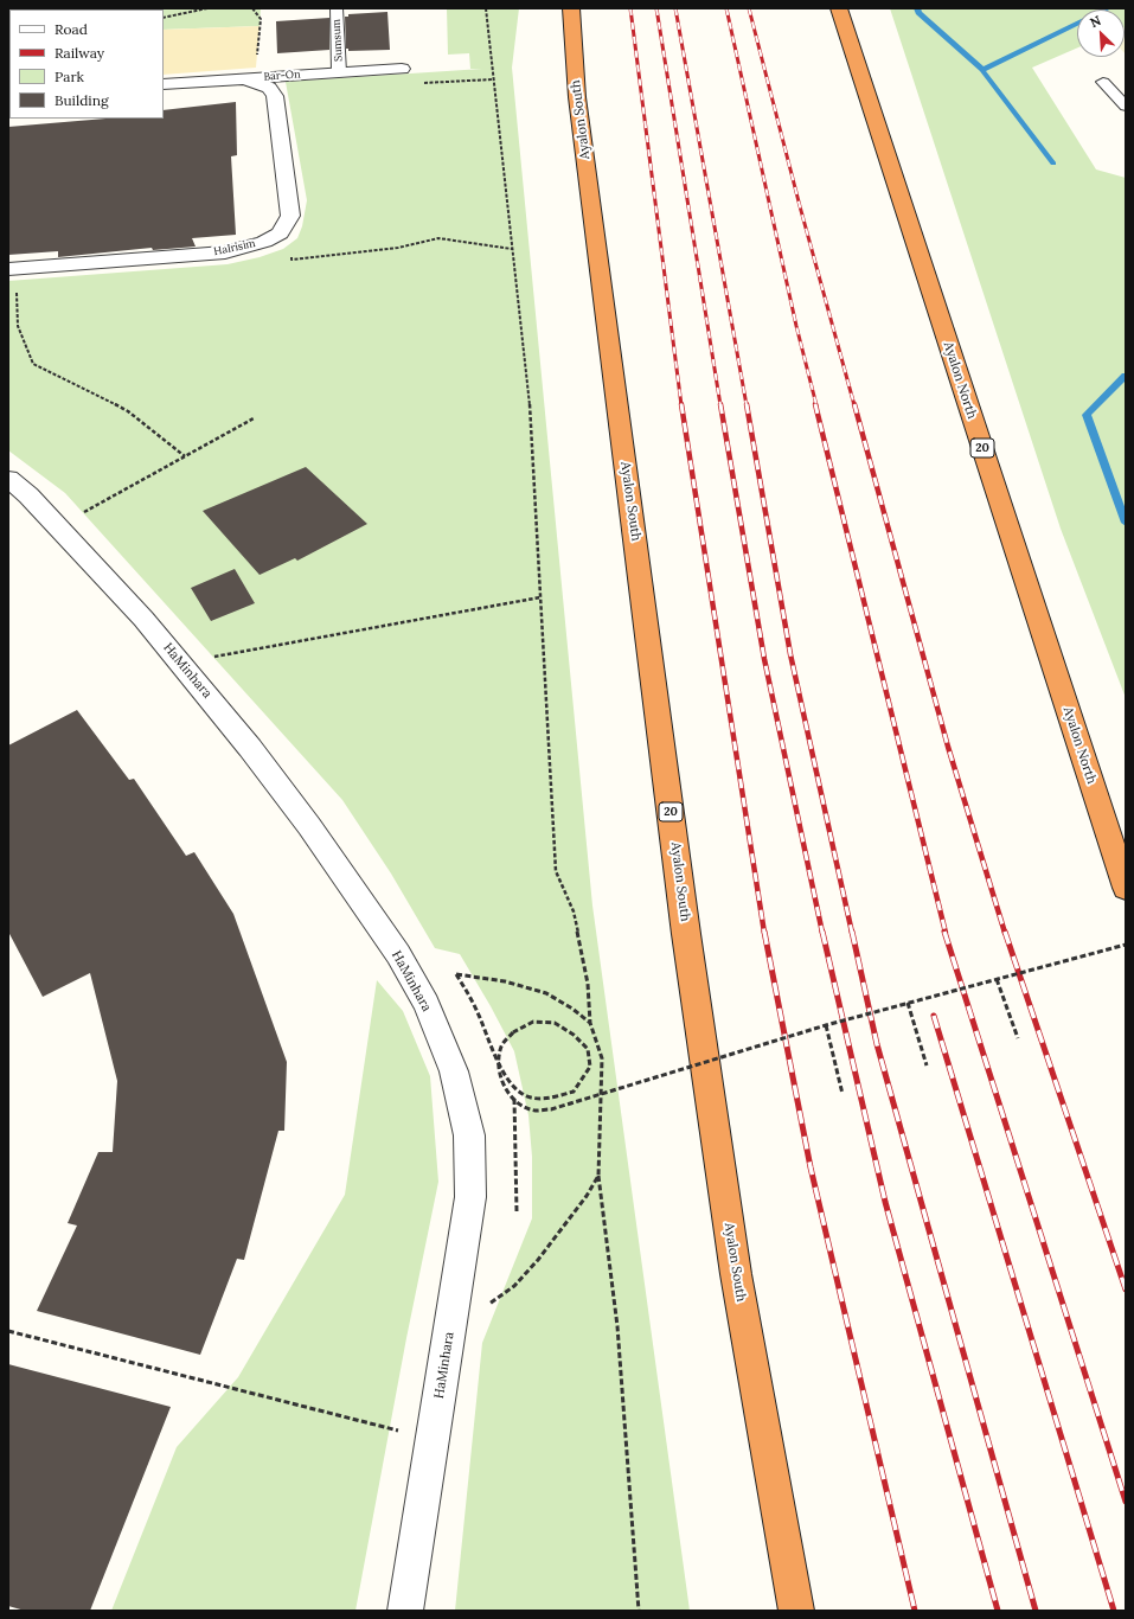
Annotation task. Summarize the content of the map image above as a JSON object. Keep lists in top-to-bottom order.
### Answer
{
  "streets": {
    "highway": ["Ayalon South", "Ayalon North", "20"],
    "street": ["Bar-On", "HaIrisim", "HaMinhara"],
    "lane": ["Sumsum"]
  },
  "crossings": [
    ["Sumsum", "Bar-On"]
  ],
  "legend": [
    "Road",
    "Railway",
    "Park",
    "Building"
  ],
  "north": "top left"
}
